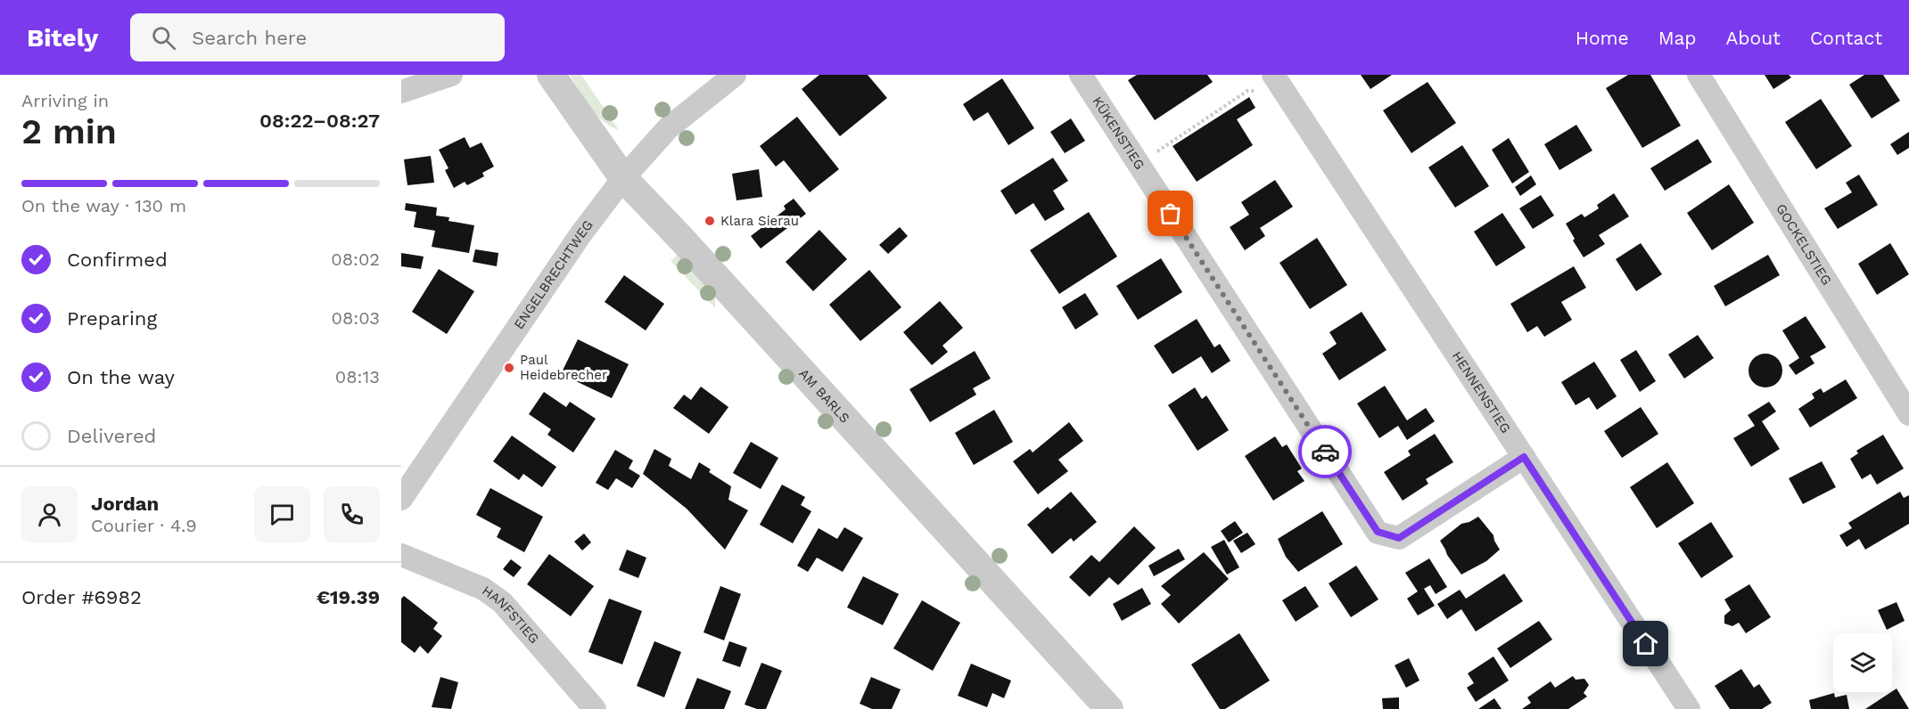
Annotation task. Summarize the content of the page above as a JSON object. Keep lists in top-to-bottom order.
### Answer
{
  "streets": {
    "street": [
      "KÜKENSTIEG",
      "GOCKELSTIEG",
      "ENGELBRECHTWEG",
      "HENNENSTIEG",
      "AM BARLS",
      "HANFSTIEG"
    ]
  },
  "crossings": [
    ["KÜKENSTIEG", "HENNENSTIEG"],
    ["ENGELBRECHTWEG", "AM BARLS"]
  ],
  "places": ["Klara Sierau", "Paul Heidebrecher"],
  "page": {
    "header": "Bitely",
    "search": "Search here",
    "nav": [
      "Home",
      "Map",
      "About",
      "Contact"
    ],
    "heading": ["2 min", "Arriving in", "08:22–08:27"],
    "panel": [
      "Jordan",
      "Courier · 4.9",
      "Order #6982",
      "€19.39"
    ],
    "bar": "On the way · 130 m",
    "list": [
      ["Confirmed", "08:02"],
      ["Preparing", "08:03"],
      ["On the way", "08:13"],
      "Delivered"
    ]
  }
}
